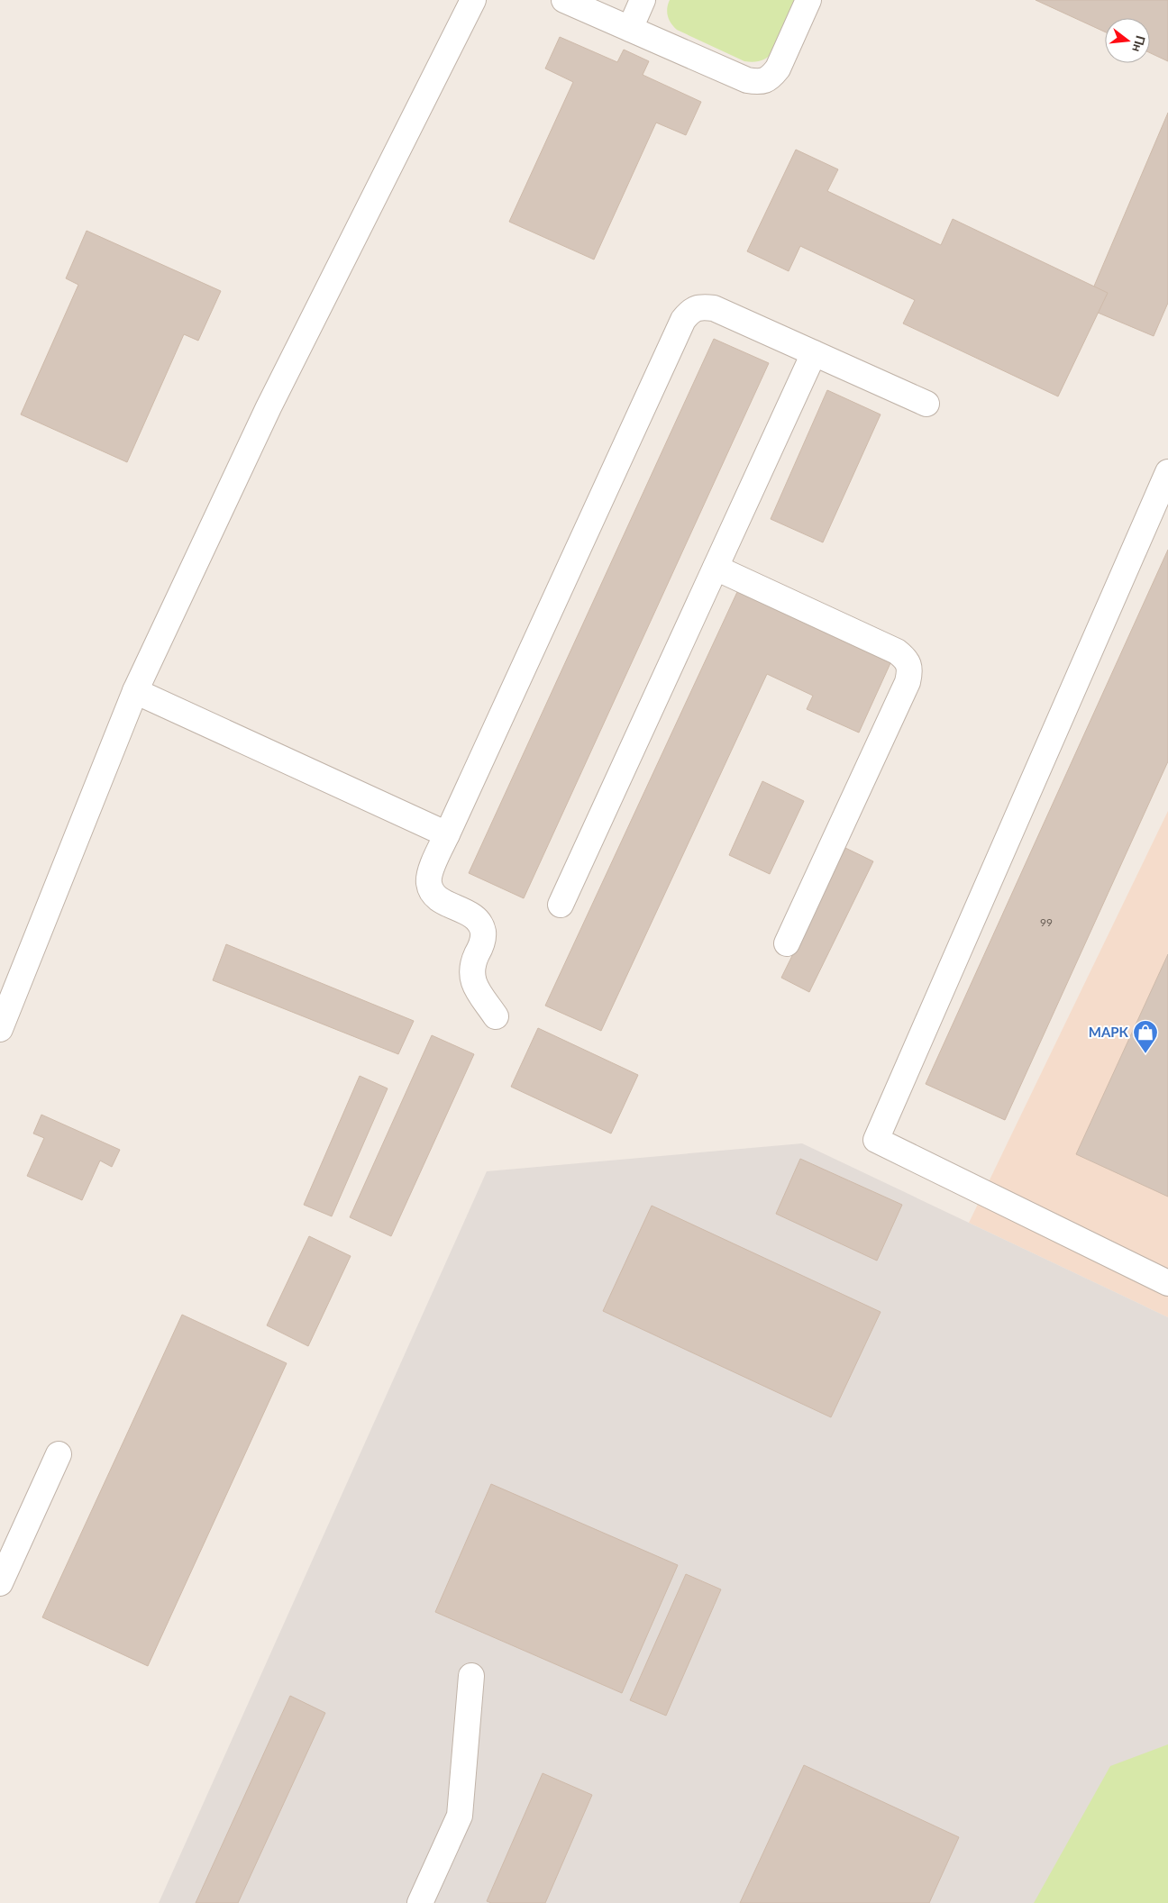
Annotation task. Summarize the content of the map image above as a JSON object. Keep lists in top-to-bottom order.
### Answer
{
  "places": {
    "shop": ["МАРК"]
  },
  "house_numbers": ["99"],
  "north": "right"
}
